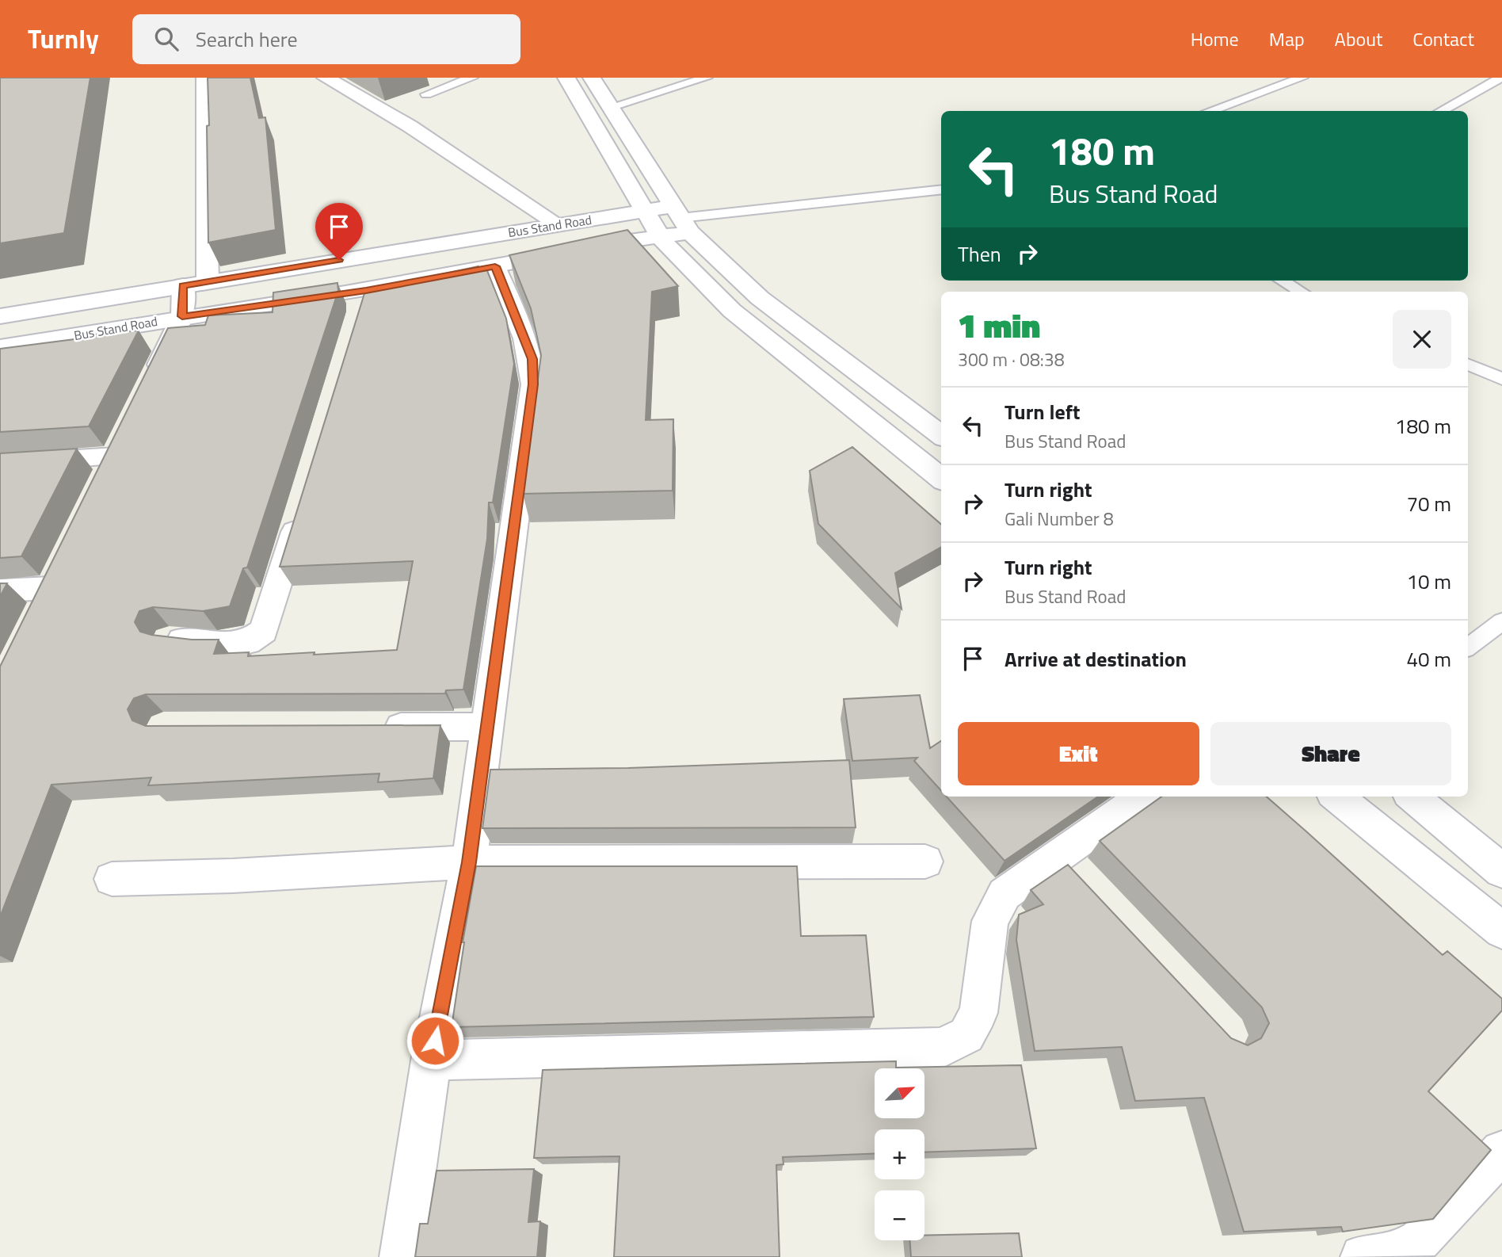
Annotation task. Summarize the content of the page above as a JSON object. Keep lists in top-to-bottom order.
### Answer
{
  "streets": {
    "street": ["Bus Stand Road"]
  },
  "north": "top right",
  "page": {
    "header": "Turnly",
    "search": "Search here",
    "nav": [
      "Home",
      "Map",
      "About",
      "Contact"
    ],
    "turn": ["180 m", "Bus Stand Road"],
    "then": "Then",
    "heading": ["1 min", "300 m · 08:38"],
    "list": [
      {
        "name": "Turn left",
        "note": "Bus Stand Road",
        "value": "180 m"
      },
      {
        "name": "Turn right",
        "note": "Gali Number 8",
        "value": "70 m"
      },
      {
        "name": "Turn right",
        "note": "Bus Stand Road",
        "value": "10 m"
      },
      {
        "name": "Arrive at destination",
        "value": "40 m"
      }
    ],
    "buttons": ["Exit", "Share"],
    "map_buttons": ["+", "−"]
  }
}
